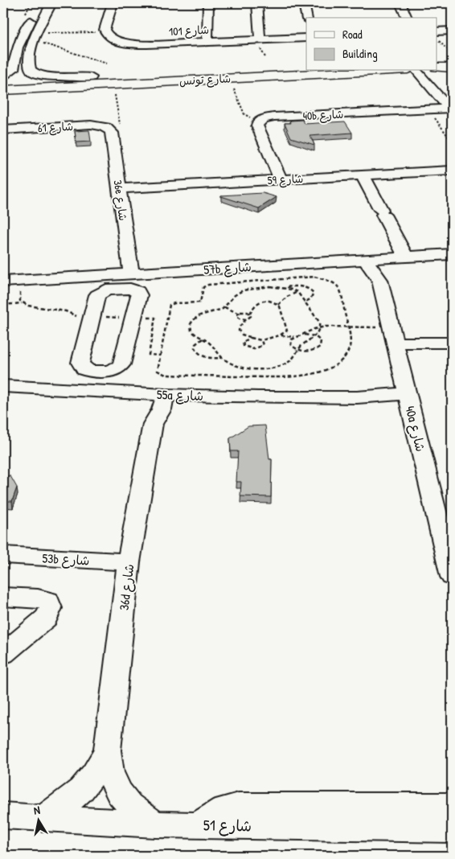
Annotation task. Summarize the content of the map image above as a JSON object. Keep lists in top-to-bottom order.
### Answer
{
  "streets": {
    "main road": ["شارع تونس"],
    "street": [
      "شارع 101",
      "40b شارع",
      "شارع 61",
      "شارع 59",
      "36e شارع",
      "57b شارع",
      "55a شارع",
      "40a شارع",
      "53b شارع",
      "36d شارع",
      "شارع 51"
    ]
  },
  "crossings": [
    ["شارع 61", "36e شارع"],
    ["شارع 59", "36e شارع"],
    ["36e شارع", "57b شارع"],
    ["57b شارع", "40a شارع"],
    ["55a شارع", "40a شارع"],
    ["55a شارع", "36d شارع"],
    ["53b شارع", "36d شارع"],
    ["36d شارع", "شارع 51"]
  ],
  "legend": ["Road", "Building"],
  "north": "top"
}
